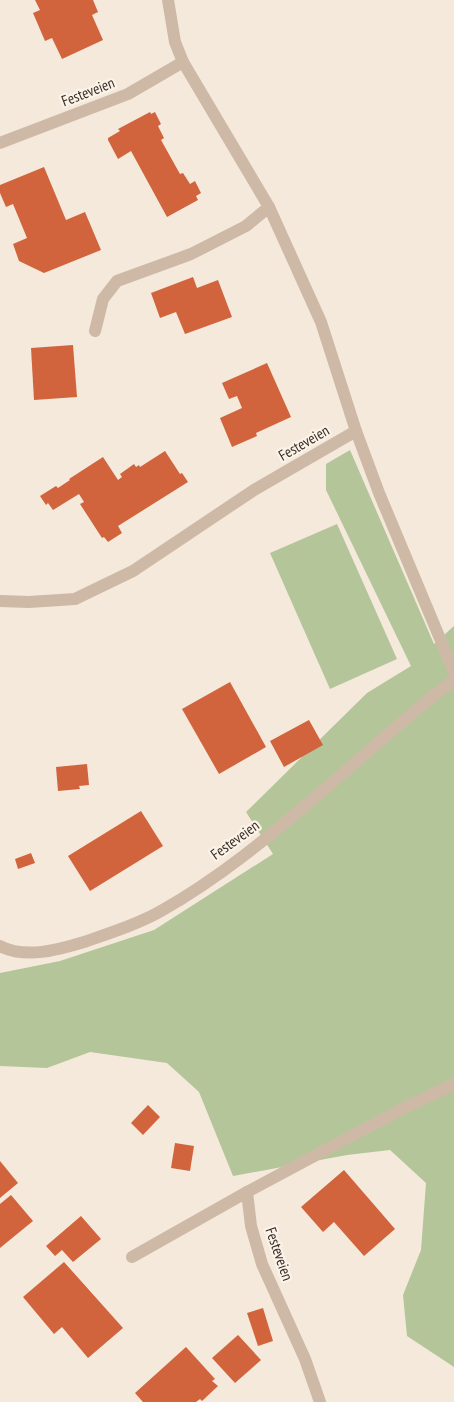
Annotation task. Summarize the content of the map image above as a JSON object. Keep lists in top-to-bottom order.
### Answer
{
  "streets": {
    "street": ["Festeveien"]
  }
}
